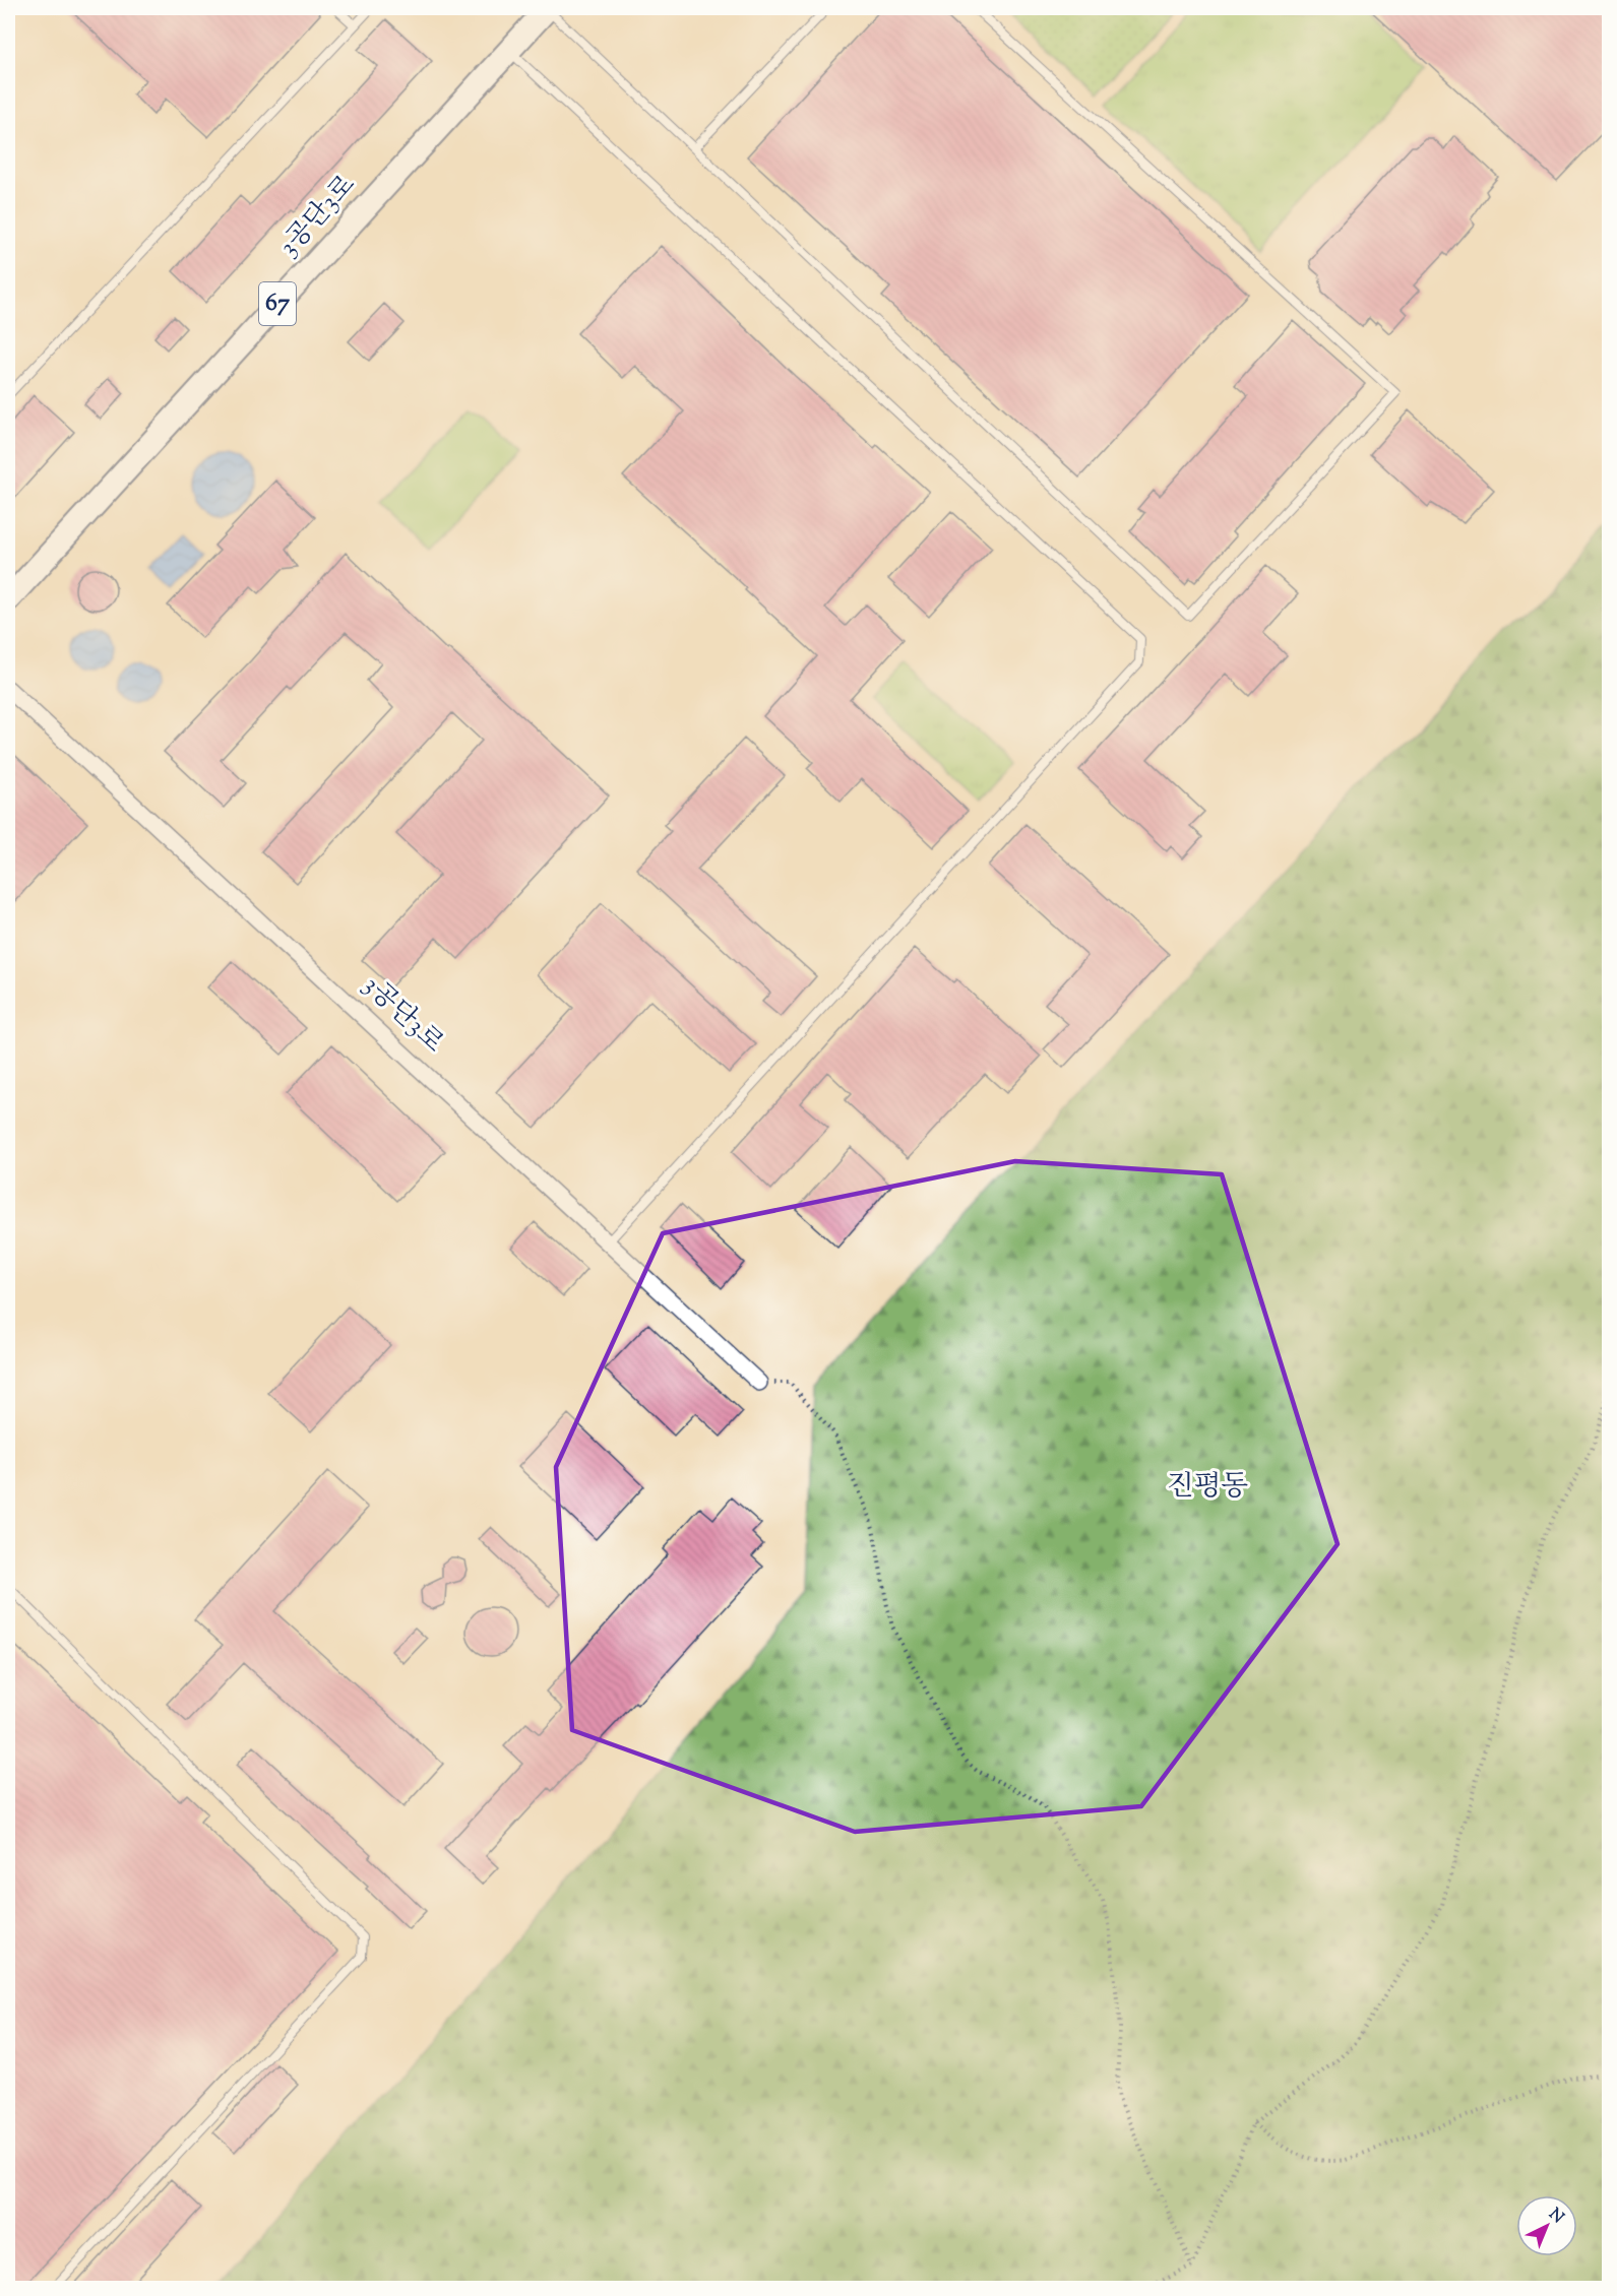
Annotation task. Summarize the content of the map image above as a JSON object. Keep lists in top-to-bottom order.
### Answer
{
  "streets": {
    "main road": ["3공단3로", "67"]
  },
  "districts": ["진평동"],
  "north": "top right"
}
